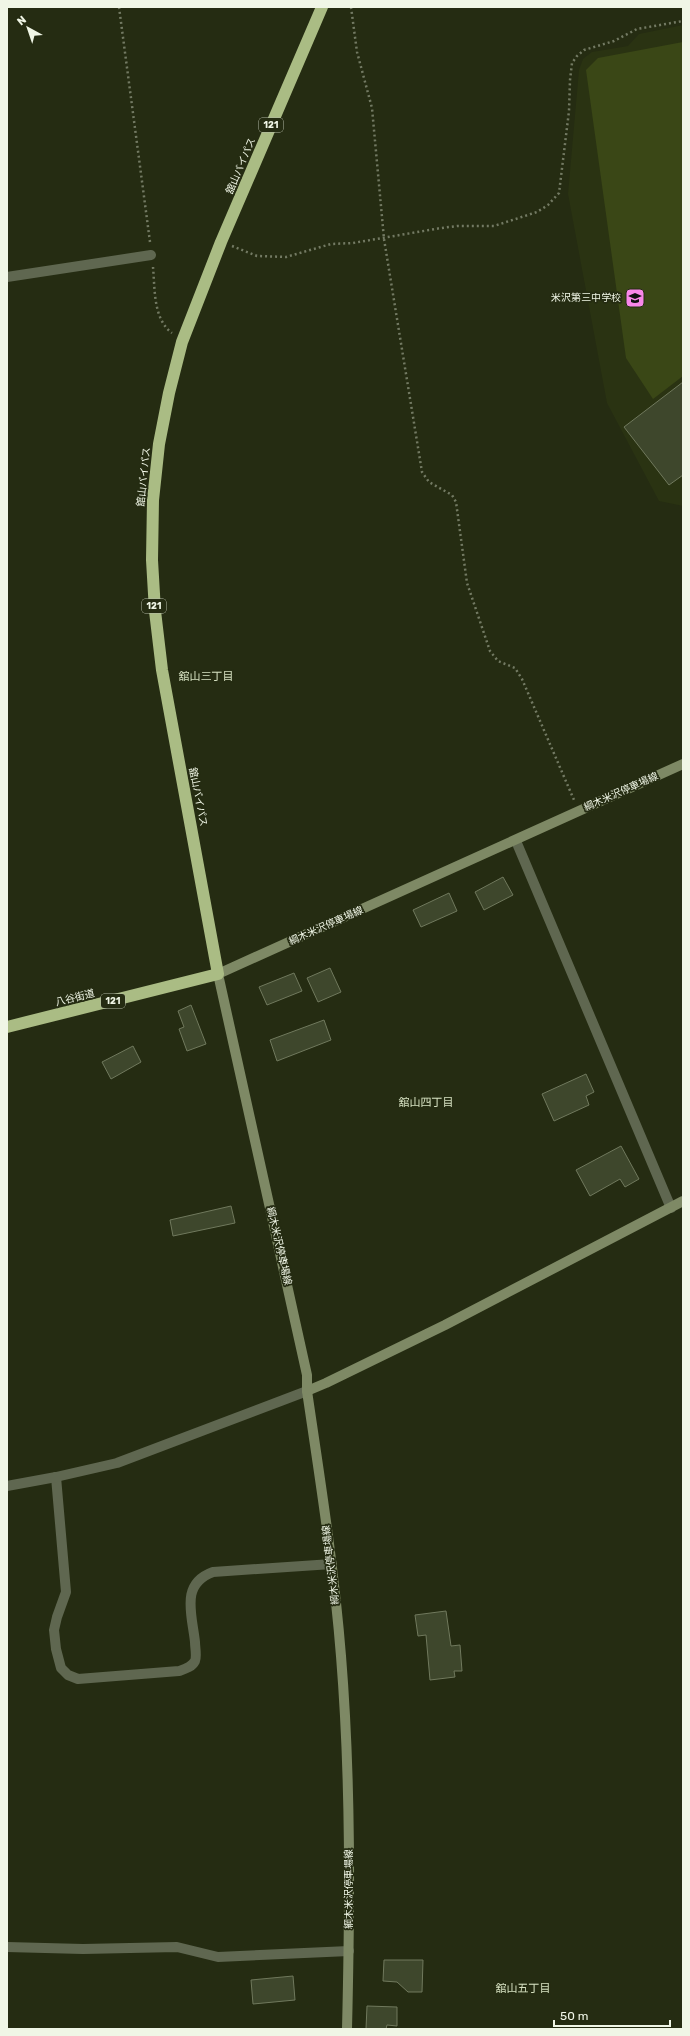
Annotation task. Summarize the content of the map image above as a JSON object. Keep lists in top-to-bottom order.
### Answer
{
  "streets": {
    "highway": ["121", "舘山バイパス", "八谷街道"],
    "main road": ["綱木米沢停車場線"]
  },
  "crossings": [
    ["舘山バイパス", "綱木米沢停車場線"],
    ["舘山バイパス", "八谷街道"],
    ["綱木米沢停車場線", "八谷街道"]
  ],
  "districts": ["舘山三丁目", "舘山四丁目", "舘山五丁目"],
  "places": {
    "school or university": ["米沢第三中学校"]
  },
  "scale_bar": "50 m",
  "north": "top left"
}
